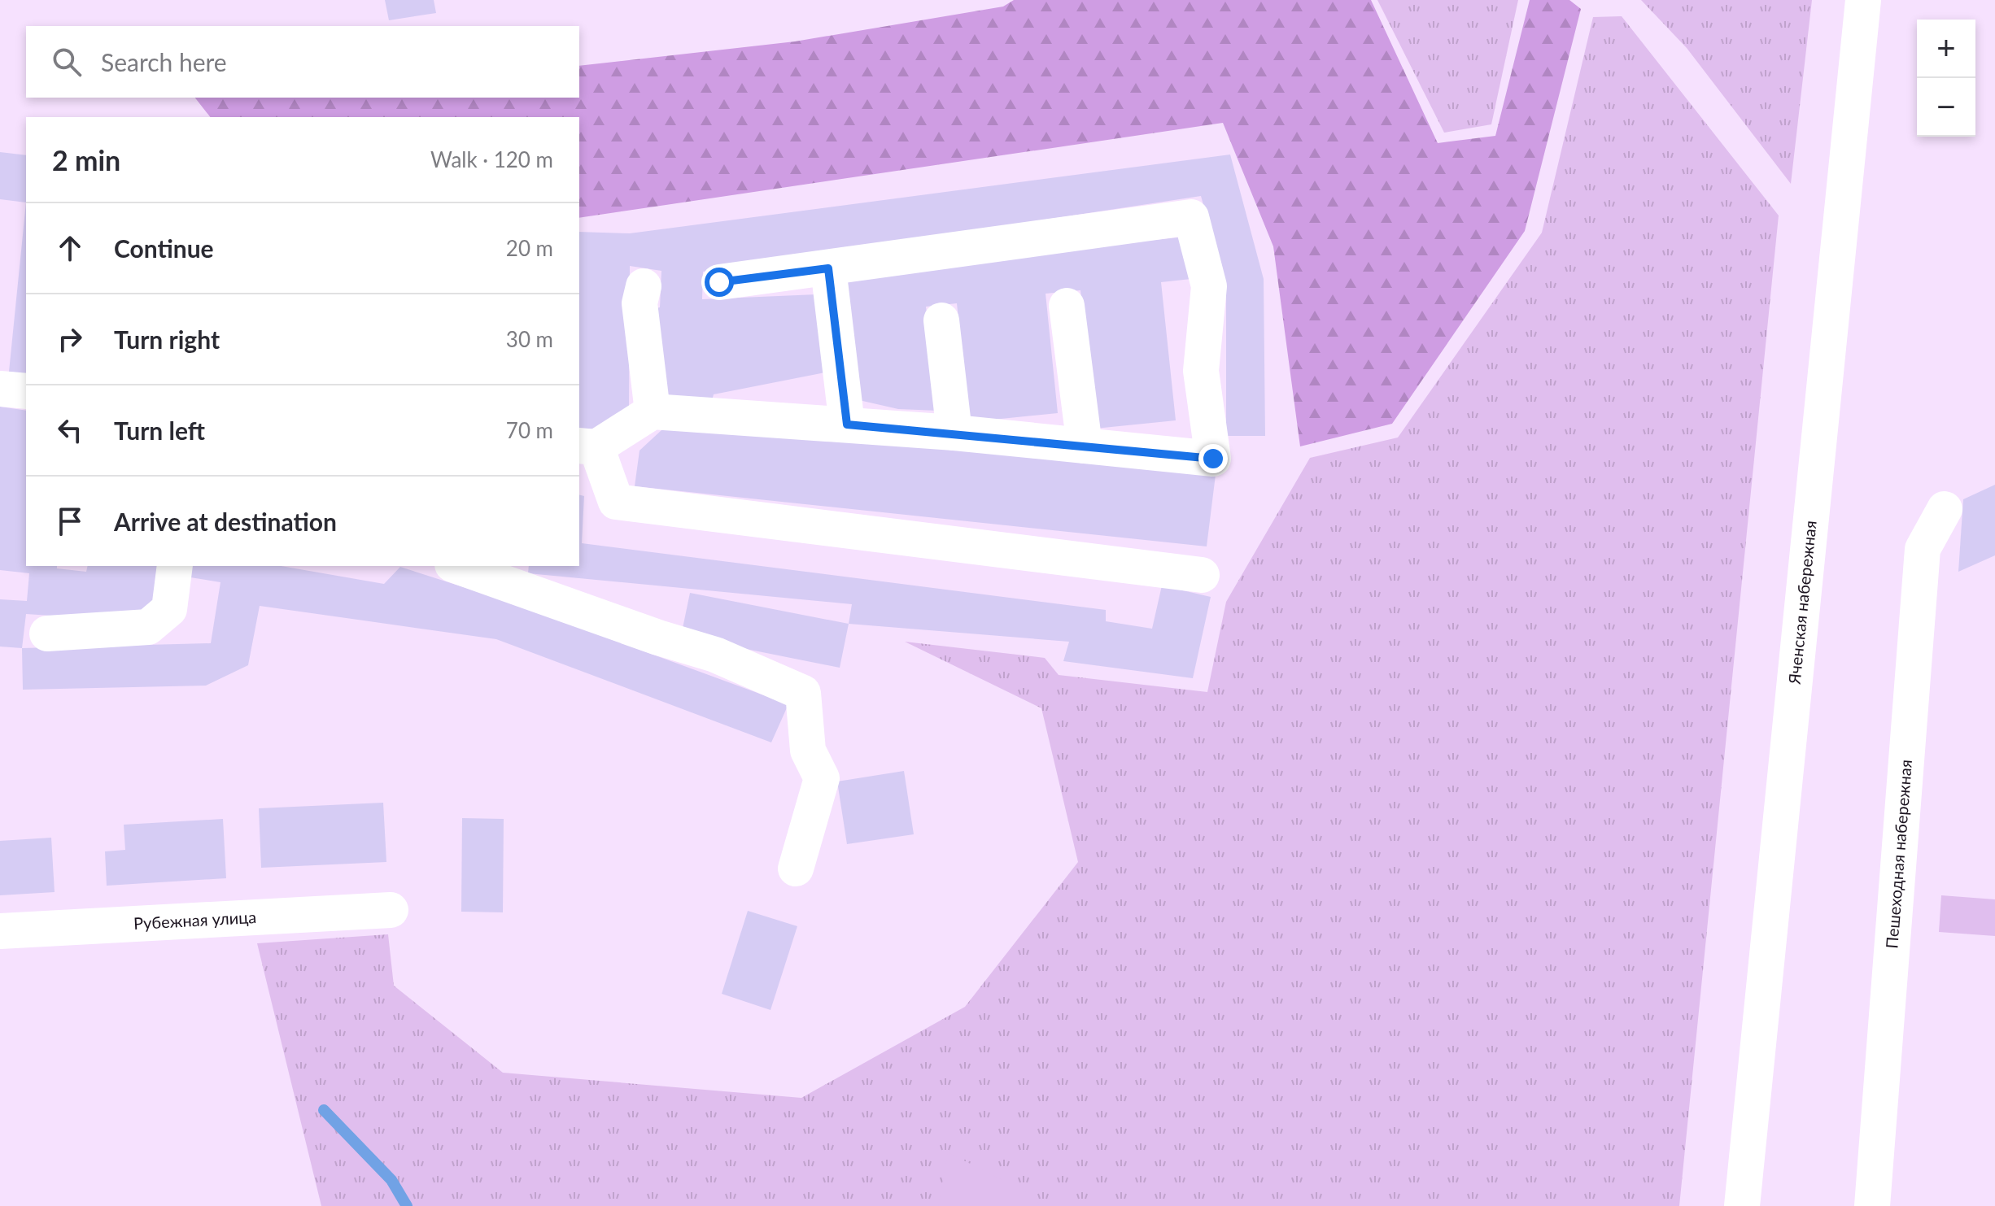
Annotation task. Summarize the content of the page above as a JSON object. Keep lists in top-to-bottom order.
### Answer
{
  "streets": {
    "street": ["Яченская набережная", "Пешеходная набережная", "Рубежная улица"]
  },
  "page": {
    "map_buttons": ["+", "−"],
    "search": "Search here",
    "heading": ["2 min", "Walk · 120 m"],
    "list": [
      ["Continue", "20 m"],
      ["Turn right", "30 m"],
      ["Turn left", "70 m"],
      "Arrive at destination"
    ]
  }
}
